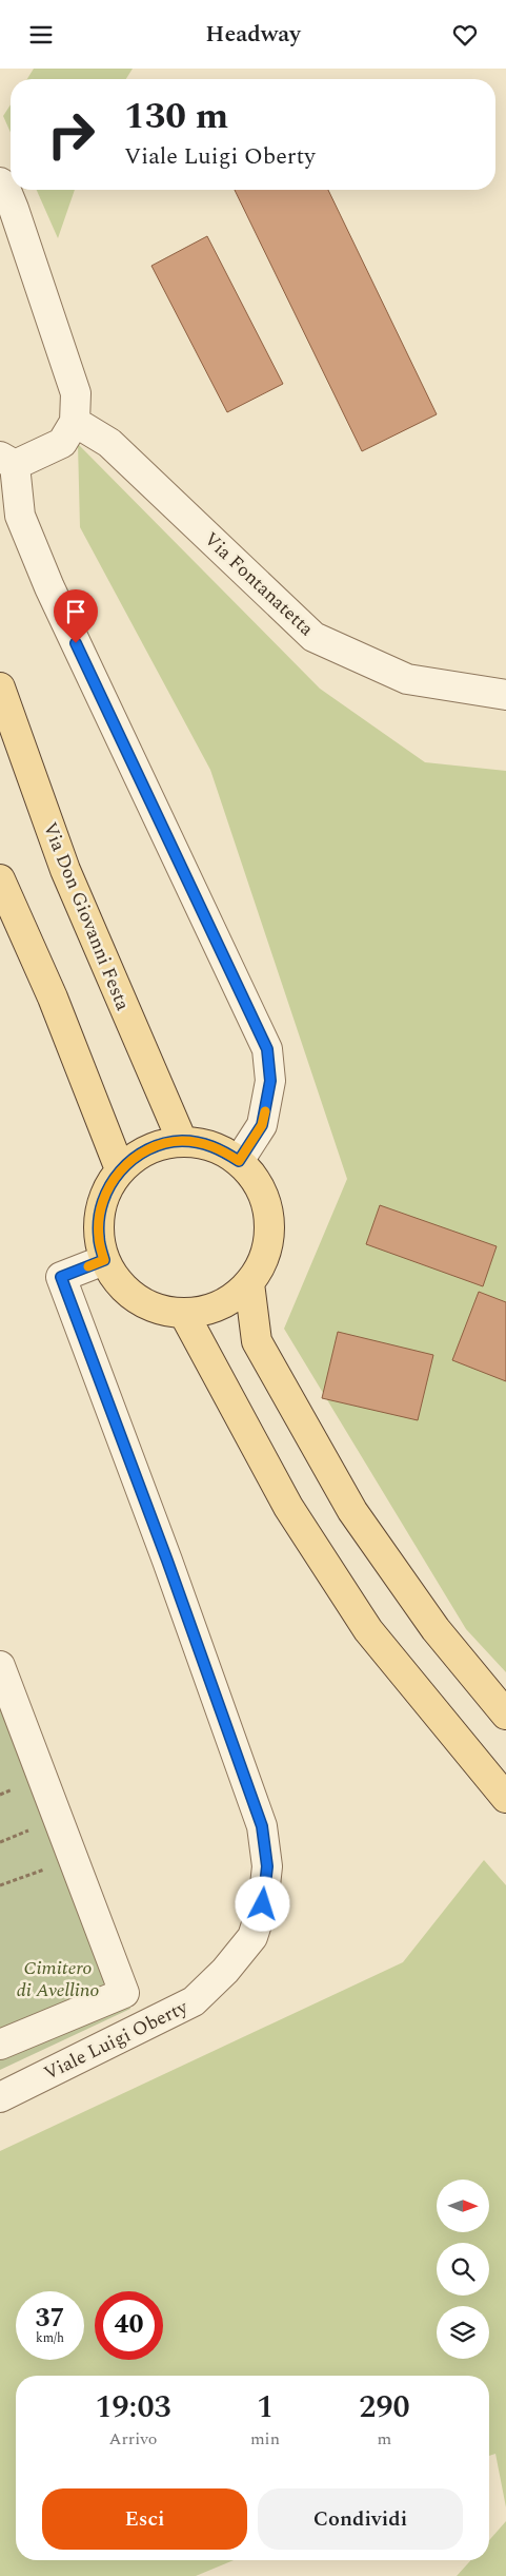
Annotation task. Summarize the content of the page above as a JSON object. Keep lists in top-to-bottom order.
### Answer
{
  "streets": {
    "main road": ["Via Don Giovanni Festa"],
    "street": ["Via Fontanatetta", "Viale Luigi Oberty"]
  },
  "crossings": [
    ["Via Don Giovanni Festa", "Viale Luigi Oberty"]
  ],
  "parks": ["Cimitero di Avellino"],
  "north": "right",
  "page": {
    "header": "Headway",
    "turn": ["130 m", "Viale Luigi Oberty"],
    "speed": "37 km/h",
    "limit": "40",
    "eta": [
      "19:03",
      "Arrivo",
      "1",
      "min",
      "290",
      "m"
    ],
    "buttons": ["Esci", "Condividi"]
  }
}
